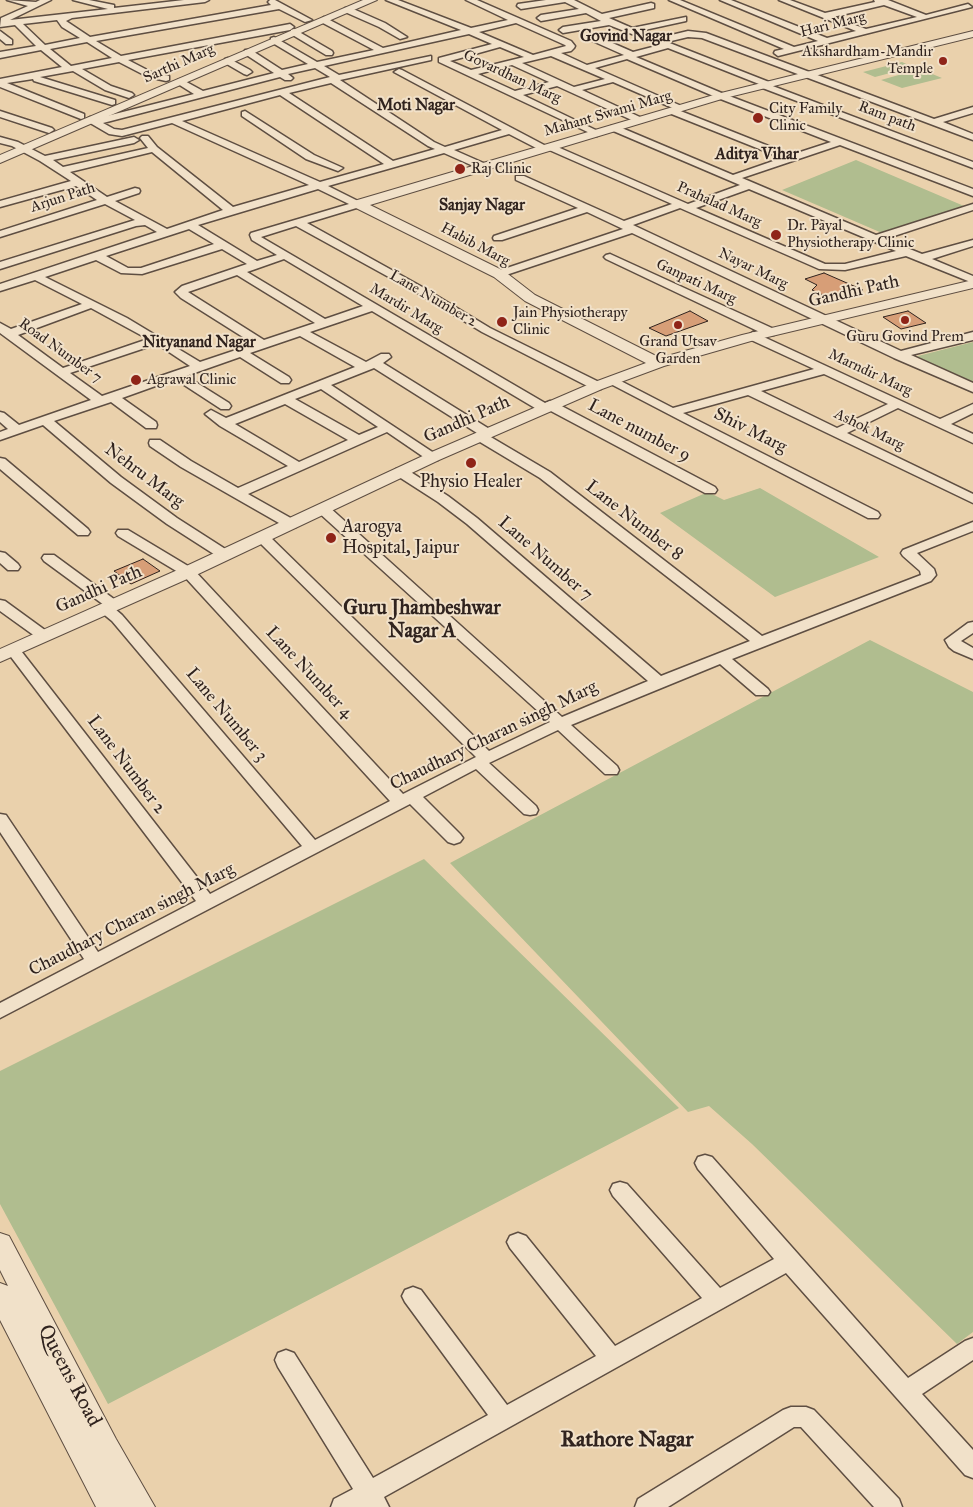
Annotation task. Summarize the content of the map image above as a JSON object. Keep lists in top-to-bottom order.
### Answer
{
  "streets": {
    "street": [
      "Hari Marg",
      "Sarthi Marg",
      "Govardhan Marg",
      "Mahant Swami Marg",
      "Ram path",
      "Arjun Path",
      "Prahalad Marg",
      "Habib Marg",
      "Nayar Marg",
      "Ganpati Marg",
      "Gandhi Path",
      "Lane Number 2",
      "Mardir Marg",
      "Road Number 7",
      "Marndir Marg",
      "Ashok Marg",
      "Lane number 9",
      "Shiv Marg",
      "Nehru Marg",
      "Lane Number 8",
      "Lane Number 7",
      "Lane Number 4",
      "Lane Number 3",
      "Chaudhary Charan singh Marg",
      "Queens Road"
    ]
  },
  "crossings": [
    ["Govardhan Marg", "Mahant Swami Marg"],
    ["Mahant Swami Marg", "Ram path"],
    ["Mahant Swami Marg", "Prahalad Marg"],
    ["Mahant Swami Marg", "Habib Marg"],
    ["Mahant Swami Marg", "Lane Number 2"],
    ["Mahant Swami Marg", "Mardir Marg"],
    ["Habib Marg", "Gandhi Path"],
    ["Nayar Marg", "Gandhi Path"],
    ["Ganpati Marg", "Gandhi Path"],
    ["Gandhi Path", "Lane Number 2"],
    ["Gandhi Path", "Mardir Marg"],
    ["Gandhi Path", "Marndir Marg"],
    ["Gandhi Path", "Lane number 9"],
    ["Gandhi Path", "Shiv Marg"],
    ["Gandhi Path", "Nehru Marg"],
    ["Gandhi Path", "Lane Number 8"],
    ["Gandhi Path", "Lane Number 7"],
    ["Gandhi Path", "Lane Number 4"],
    ["Gandhi Path", "Lane Number 3"],
    ["Lane Number 2", "Shiv Marg"],
    ["Lane Number 2", "Chaudhary Charan singh Marg"],
    ["Mardir Marg", "Lane number 9"],
    ["Lane Number 8", "Chaudhary Charan singh Marg"],
    ["Lane Number 7", "Chaudhary Charan singh Marg"],
    ["Lane Number 4", "Chaudhary Charan singh Marg"],
    ["Lane Number 3", "Chaudhary Charan singh Marg"]
  ],
  "districts": [
    "Govind Nagar",
    "Moti Nagar",
    "Aditya Vihar",
    "Sanjay Nagar",
    "Nityanand Nagar",
    "Guru Jhambeshwar Nagar A",
    "Rathore Nagar"
  ],
  "places": [
    "Akshardham-Mandir Temple",
    "City Family Clinic",
    "Raj Clinic",
    "Dr. Payal Physiotherapy Clinic",
    "Guru Govind Prem",
    "Jain Physiotherapy Clinic",
    "Grand Utsav Garden",
    "Agrawal Clinic",
    "Physio Healer",
    "Aarogya Hospital, Jaipur"
  ]
}
